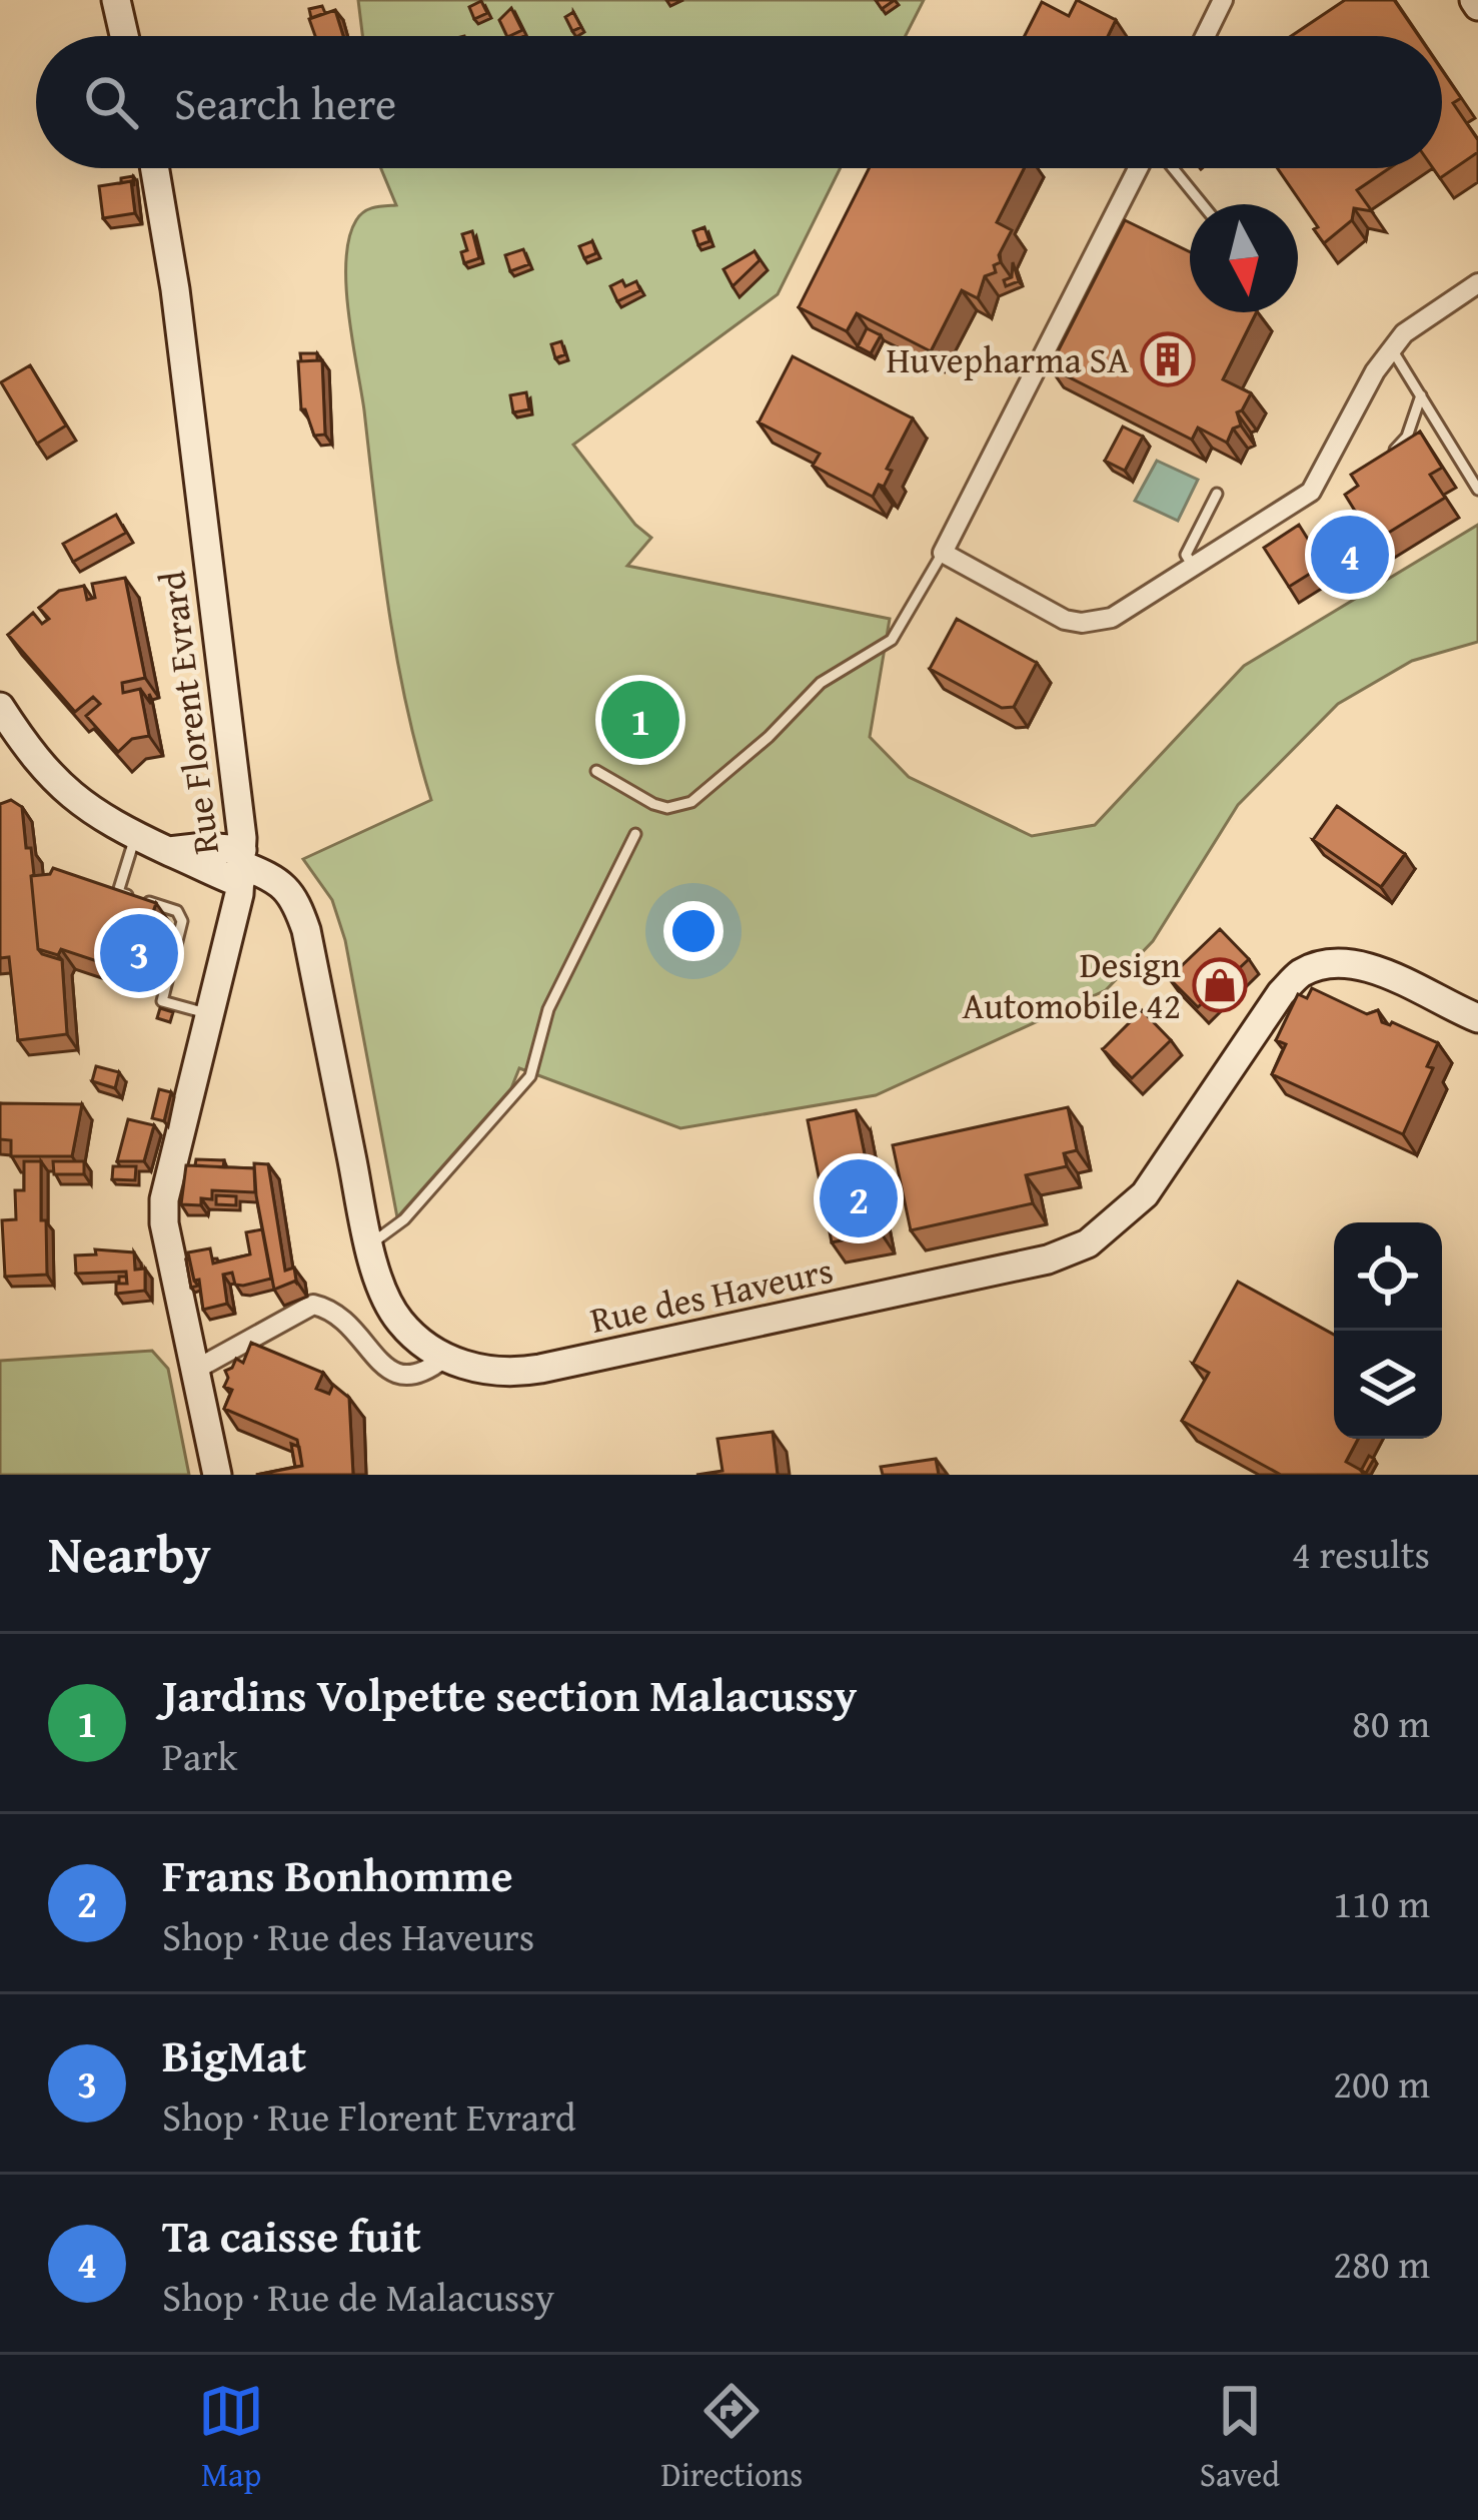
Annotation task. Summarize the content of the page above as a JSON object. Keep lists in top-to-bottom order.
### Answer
{
  "streets": {
    "street": ["Rue Florent Evrard", "Rue des Haveurs"]
  },
  "places": {
    "building": ["Huvepharma SA"],
    "shop": ["Design Automobile 42"]
  },
  "north": "bottom",
  "page": {
    "search": "Search here",
    "pins": [
      "4",
      "1",
      "3",
      "2"
    ],
    "heading": ["Nearby", "4 results"],
    "list": [
      {
        "mark": "1",
        "name": "Jardins Volpette section Malacussy",
        "note": "Park",
        "value": "80 m"
      },
      {
        "mark": "2",
        "name": "Frans Bonhomme",
        "note": "Shop · Rue des Haveurs",
        "value": "110 m"
      },
      {
        "mark": "3",
        "name": "BigMat",
        "note": "Shop · Rue Florent Evrard",
        "value": "200 m"
      },
      {
        "mark": "4",
        "name": "Ta caisse fuit",
        "note": "Shop · Rue de Malacussy",
        "value": "280 m"
      }
    ],
    "nav": ["Map", "Directions", "Saved"]
  }
}
